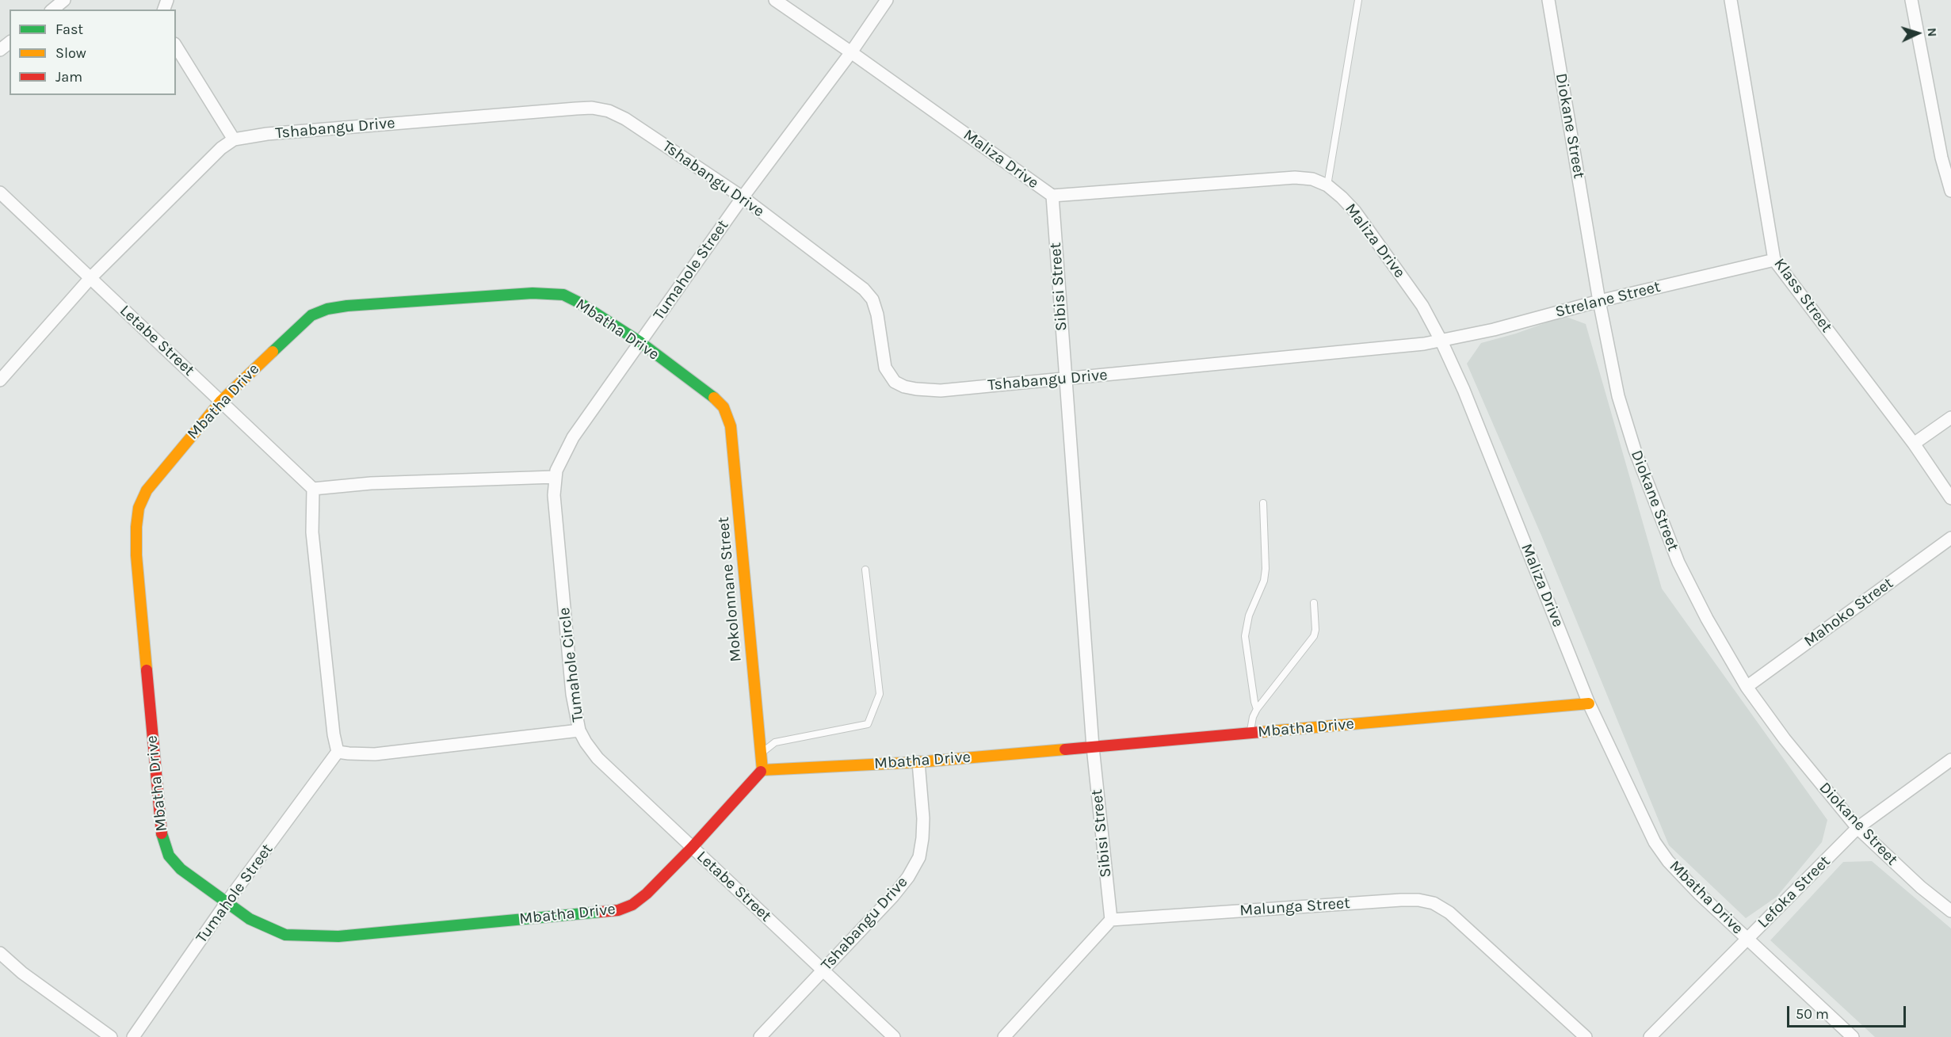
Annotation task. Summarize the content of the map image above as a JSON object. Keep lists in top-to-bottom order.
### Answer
{
  "streets": {
    "street": [
      "Diokane Street",
      "Tshabangu Drive",
      "Maliza Drive",
      "Tumahole Street",
      "Sibisi Street",
      "Klass Street",
      "Strelane Street",
      "Mbatha Drive",
      "Letabe Street",
      "Mokolonnane Street",
      "Mahoko Street",
      "Tumahole Circle",
      "Lefoka Street",
      "Malunga Street"
    ]
  },
  "crossings": [
    ["Diokane Street", "Strelane Street"],
    ["Diokane Street", "Mahoko Street"],
    ["Diokane Street", "Lefoka Street"],
    ["Tshabangu Drive", "Maliza Drive"],
    ["Tshabangu Drive", "Tumahole Street"],
    ["Tshabangu Drive", "Sibisi Street"],
    ["Tshabangu Drive", "Strelane Street"],
    ["Tshabangu Drive", "Mbatha Drive"],
    ["Tshabangu Drive", "Letabe Street"],
    ["Maliza Drive", "Tumahole Street"],
    ["Maliza Drive", "Sibisi Street"],
    ["Maliza Drive", "Strelane Street"],
    ["Maliza Drive", "Mbatha Drive"],
    ["Tumahole Street", "Mbatha Drive"],
    ["Tumahole Street", "Tumahole Circle"],
    ["Sibisi Street", "Mbatha Drive"],
    ["Sibisi Street", "Malunga Street"],
    ["Klass Street", "Strelane Street"],
    ["Mbatha Drive", "Letabe Street"],
    ["Mbatha Drive", "Mokolonnane Street"],
    ["Mbatha Drive", "Lefoka Street"],
    ["Letabe Street", "Tumahole Circle"]
  ],
  "legend": ["Fast", "Slow", "Jam"],
  "scale_bar": "50 m",
  "north": "right"
}
